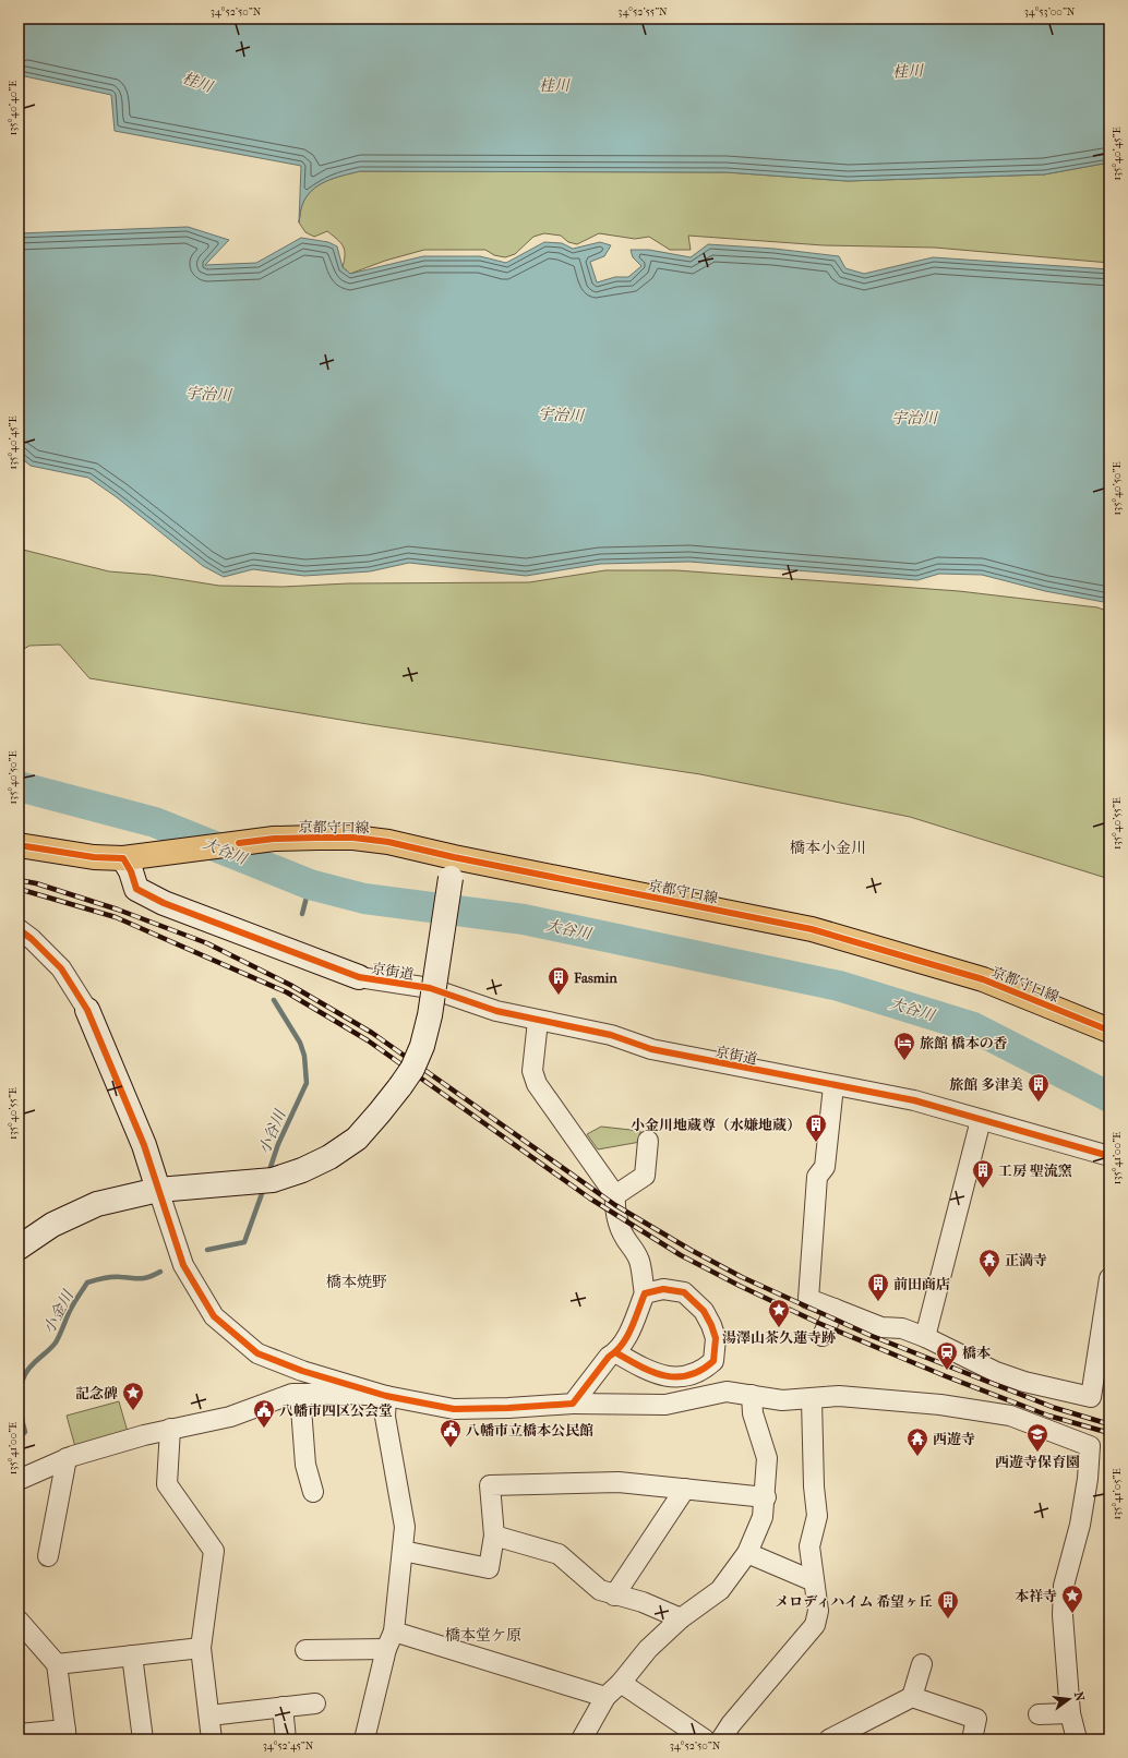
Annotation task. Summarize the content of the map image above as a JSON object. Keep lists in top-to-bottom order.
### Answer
{
  "streets": {
    "main road": ["京都守口線"],
    "street": ["京街道"]
  },
  "districts": ["橋本小金川", "橋本焼野", "橋本堂ケ原"],
  "water": [
    "桂川",
    "宇治川",
    "大谷川",
    "小谷川",
    "小金川"
  ],
  "places": {
    "building": [
      "Fasmin",
      "旅館 多津美",
      "小金川地蔵尊（水嫌地蔵）",
      "工房 聖流窯",
      "前田商店",
      "メロディハイム 希望ヶ丘"
    ],
    "hotel": ["旅館 橋本の香"],
    "temple": ["正満寺", "西遊寺"],
    "place": ["湯澤山茶久蓮寺跡", "記念碑", "本祥寺"],
    "station": ["橋本"],
    "public building": ["八幡市四区公会堂", "八幡市立橋本公民館"],
    "school or university": ["西遊寺保育園"]
  },
  "north": "right",
  "coordinates": [
    "34°52'50\"N",
    "34°52'55\"N",
    "34°53'00\"N",
    "135°40'40\"E",
    "135°40'45\"E",
    "135°40'50\"E",
    "135°40'55\"E",
    "135°41'00\"E",
    "135°41'05\"E",
    "34°52'45\"N"
  ]
}
